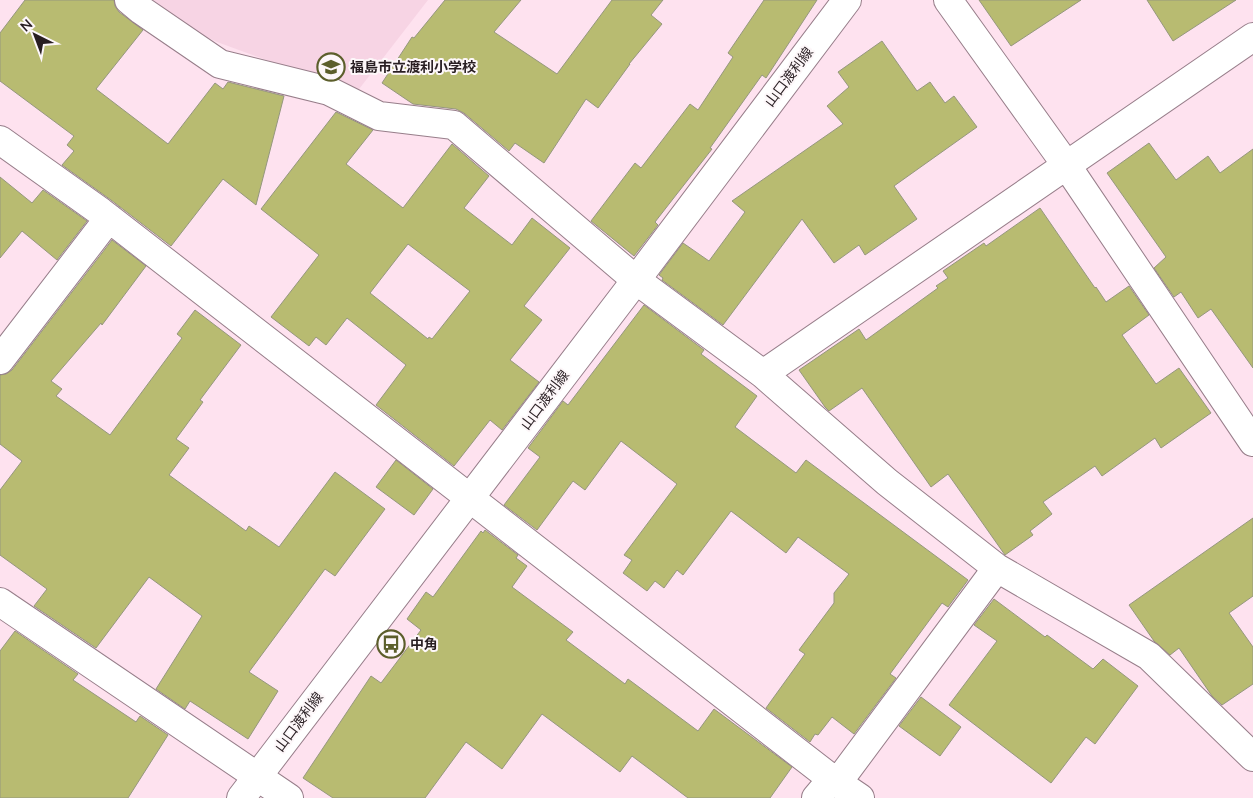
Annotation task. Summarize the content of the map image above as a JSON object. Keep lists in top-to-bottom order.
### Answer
{
  "streets": {
    "street": ["山口渡利線"]
  },
  "places": {
    "school or university": ["福島市立渡利小学校"],
    "bus stop": ["中角"]
  },
  "north": "top left"
}
